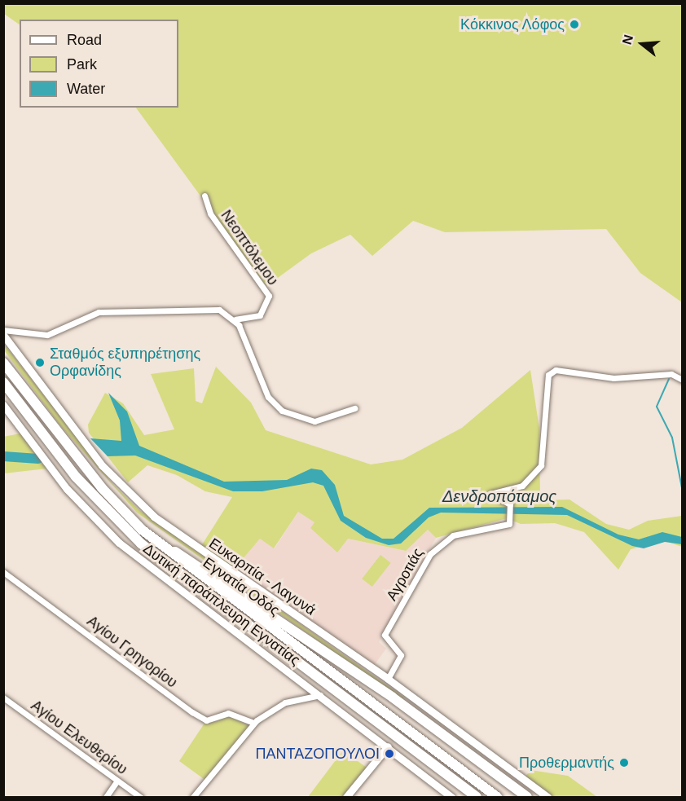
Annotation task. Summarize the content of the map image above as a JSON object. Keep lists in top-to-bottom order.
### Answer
{
  "streets": {
    "highway": ["Εγνατία Οδός"],
    "street": [
      "Νεοπτόλεμου",
      "Αγροτιάς",
      "Ευκαρπία - Λαγυνά",
      "Δυτική παράπλευρη Εγνατίας",
      "Αγίου Γρηγορίου",
      "Αγίου Ελευθερίου"
    ]
  },
  "crossings": [
    ["Αγροτιάς", "Ευκαρπία - Λαγυνά"]
  ],
  "water": ["Δενδροπόταμος"],
  "places": [
    "Κόκκινος Λόφος",
    "Σταθμός εξυπηρέτησης Ορφανίδης",
    "ΠΑΝΤΑΖΟΠΟΥΛΟΙ",
    "Προθερμαντής"
  ],
  "legend": ["Road", "Park", "Water"],
  "north": "left"
}
